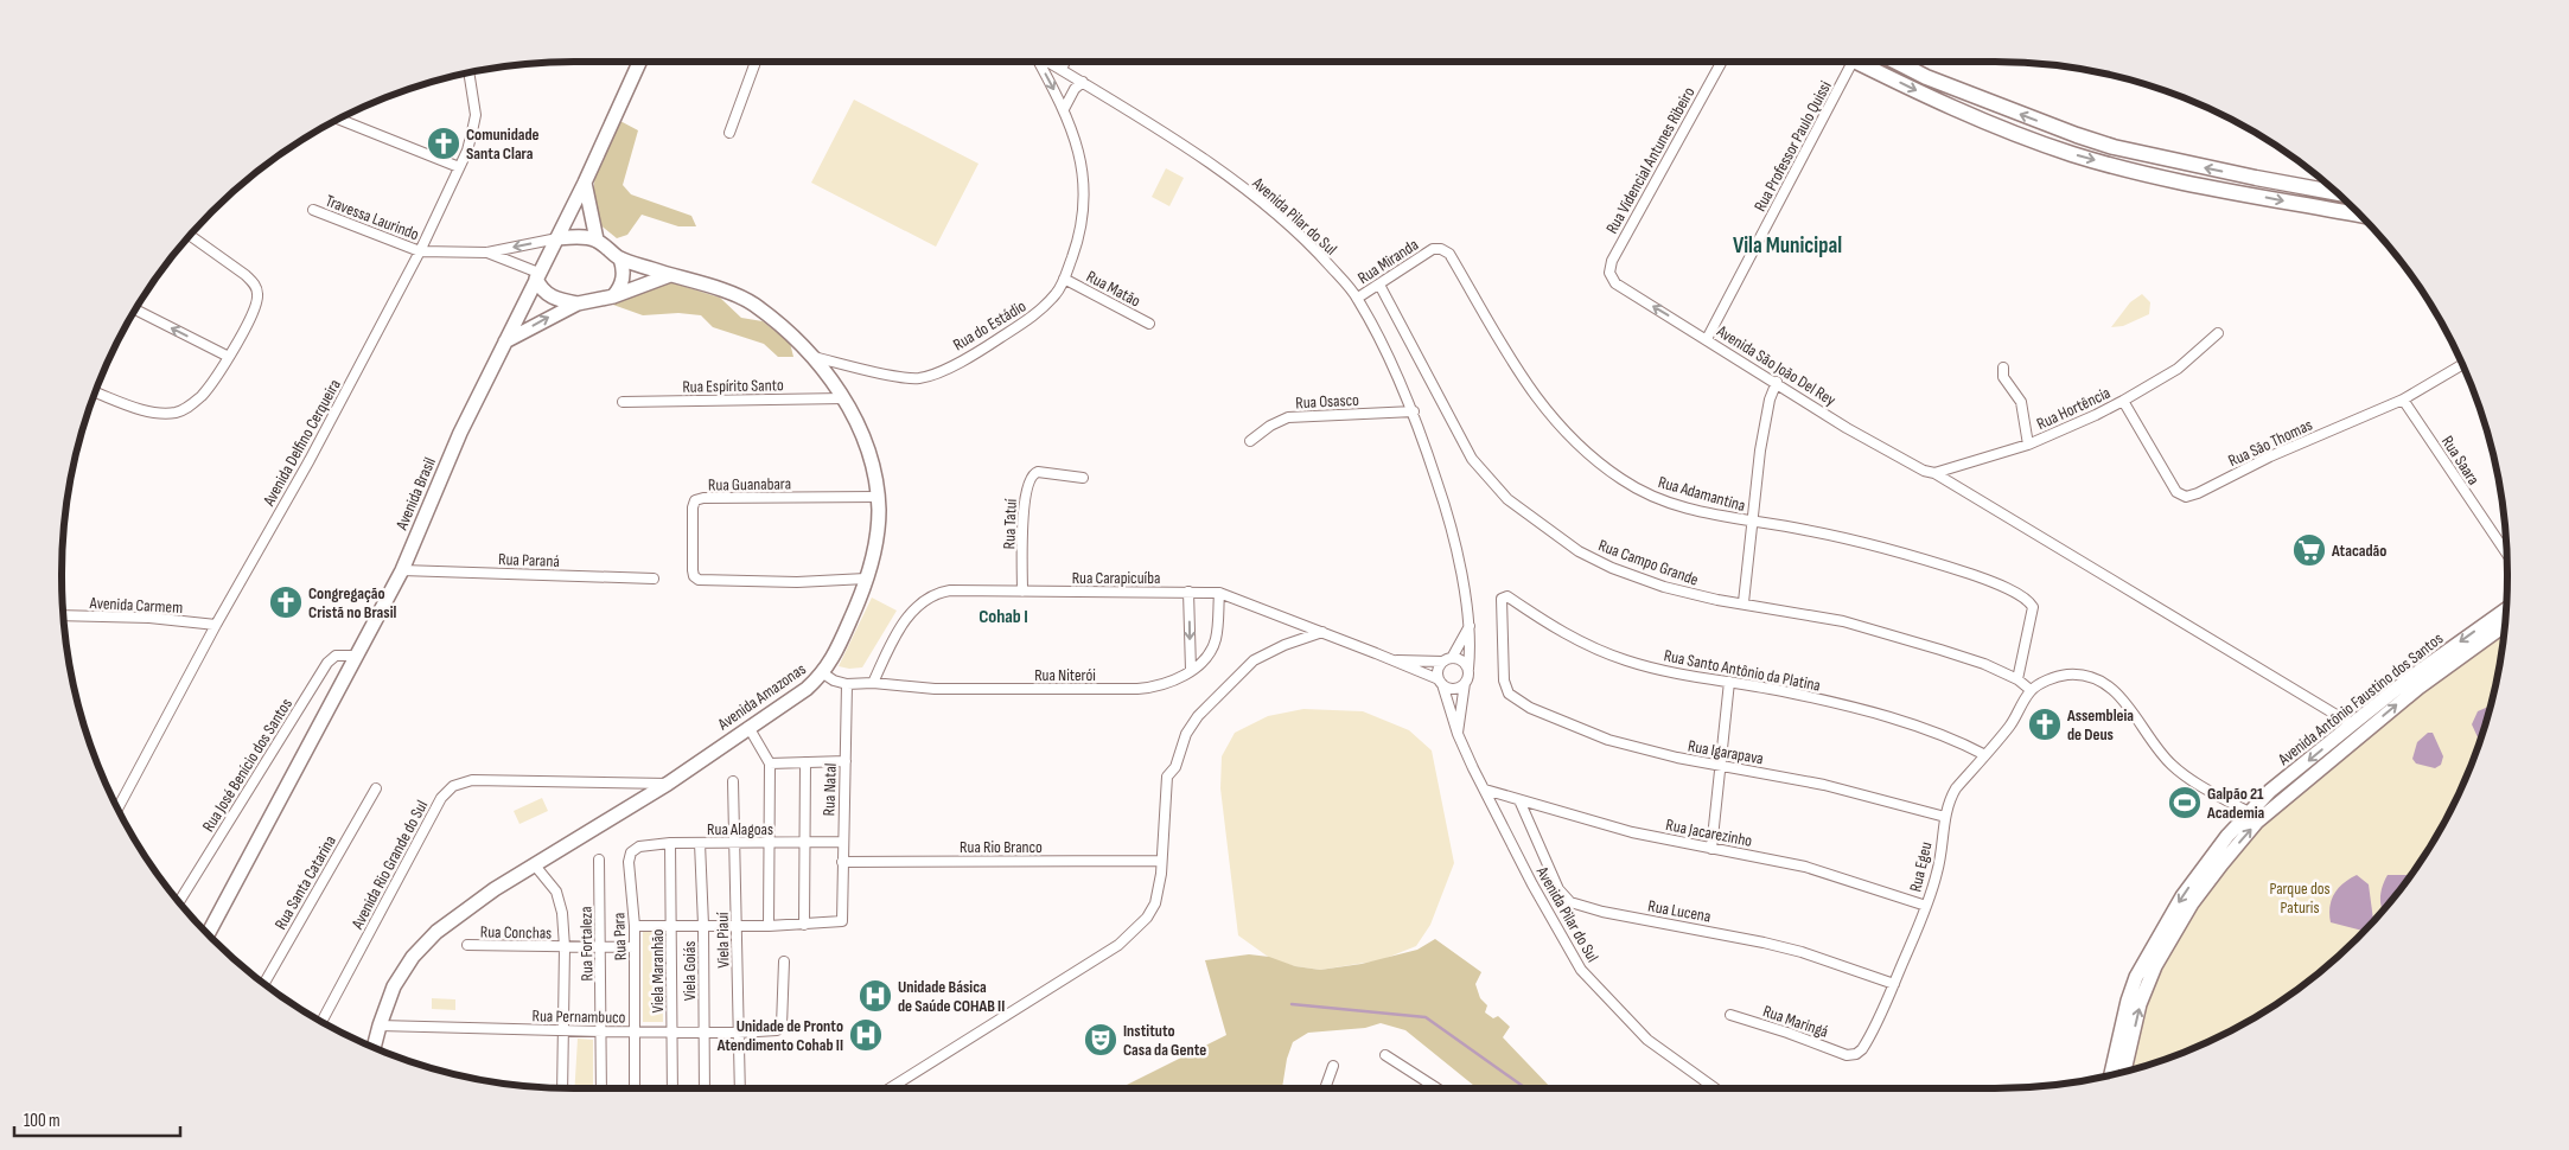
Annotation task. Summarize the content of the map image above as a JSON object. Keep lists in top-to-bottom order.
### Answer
{
  "streets": {
    "main road": ["Avenida Brasil", "Avenida Amazonas", "Avenida Antônio Faustino dos Santos"],
    "street": [
      "Rua Professor Paulo Quissi",
      "Rua Videncial Antunes Ribeiro",
      "Avenida Pilar do Sul",
      "Travessa Laurindo",
      "Rua Miranda",
      "Rua Matão",
      "Rua do Estádio",
      "Avenida São João Del Rey",
      "Rua Espírito Santo",
      "Rua Osasco",
      "Rua Hortência",
      "Avenida Delfino Cerqueira",
      "Rua São Thomas",
      "Rua Saara",
      "Rua Guanabara",
      "Rua Adamantina",
      "Rua Tatuí",
      "Rua Paraná",
      "Rua Campo Grande",
      "Rua Carapicuíba",
      "Avenida Carmem",
      "Rua Santo Antônio da Platina",
      "Rua Niterói",
      "Rua Igarapava",
      "Rua José Benício dos Santos",
      "Rua Natal",
      "Rua Alagoas",
      "Rua Jacarezinho",
      "Rua Rio Branco",
      "Avenida Rio Grande do Sul",
      "Rua Egeu",
      "Rua Santa Catarina",
      "Rua Lucena",
      "Rua Conchas",
      "Rua Para",
      "Viela Piauí",
      "Rua Fortaleza",
      "Viela Maranhão",
      "Viela Goiás",
      "Rua Pernambuco",
      "Rua Maringá"
    ]
  },
  "crossings": [
    ["Rua Professor Paulo Quissi", "Avenida São João Del Rey"],
    ["Rua Videncial Antunes Ribeiro", "Avenida São João Del Rey"],
    ["Avenida Pilar do Sul", "Rua Miranda"],
    ["Avenida Pilar do Sul", "Rua Osasco"],
    ["Avenida Pilar do Sul", "Rua Carapicuíba"],
    ["Avenida Pilar do Sul", "Rua Jacarezinho"],
    ["Travessa Laurindo", "Avenida Delfino Cerqueira"],
    ["Rua Miranda", "Rua Adamantina"],
    ["Rua Miranda", "Rua Campo Grande"],
    ["Rua Matão", "Rua do Estádio"],
    ["Rua do Estádio", "Avenida Amazonas"],
    ["Avenida São João Del Rey", "Rua Hortência"],
    ["Rua Espírito Santo", "Avenida Amazonas"],
    ["Rua Hortência", "Rua São Thomas"],
    ["Avenida Delfino Cerqueira", "Avenida Carmem"],
    ["Rua São Thomas", "Rua Saara"],
    ["Rua Guanabara", "Avenida Amazonas"],
    ["Avenida Brasil", "Rua Paraná"],
    ["Avenida Brasil", "Avenida Amazonas"],
    ["Avenida Brasil", "Rua José Benício dos Santos"],
    ["Rua Adamantina", "Rua Campo Grande"],
    ["Rua Tatuí", "Rua Carapicuíba"],
    ["Rua Campo Grande", "Rua Egeu"],
    ["Rua Carapicuíba", "Rua Niterói"],
    ["Rua Santo Antônio da Platina", "Rua Igarapava"],
    ["Rua Santo Antônio da Platina", "Rua Egeu"],
    ["Rua Niterói", "Rua Natal"],
    ["Avenida Amazonas", "Avenida Rio Grande do Sul"],
    ["Avenida Amazonas", "Rua Pernambuco"],
    ["Rua Igarapava", "Rua Egeu"],
    ["Rua Natal", "Rua Alagoas"],
    ["Rua Natal", "Rua Rio Branco"],
    ["Rua Alagoas", "Rua Para"],
    ["Rua Alagoas", "Viela Piauí"],
    ["Rua Alagoas", "Viela Maranhão"],
    ["Rua Alagoas", "Viela Goiás"],
    ["Rua Jacarezinho", "Rua Egeu"],
    ["Rua Jacarezinho", "Rua Lucena"],
    ["Rua Egeu", "Rua Lucena"],
    ["Rua Egeu", "Rua Maringá"],
    ["Rua Conchas", "Rua Para"],
    ["Rua Conchas", "Rua Fortaleza"],
    ["Rua Para", "Rua Pernambuco"],
    ["Viela Piauí", "Rua Pernambuco"],
    ["Rua Fortaleza", "Rua Pernambuco"],
    ["Viela Maranhão", "Rua Pernambuco"],
    ["Viela Goiás", "Rua Pernambuco"]
  ],
  "districts": ["Vila Municipal", "Cohab I"],
  "parks": ["Parque dos Paturis"],
  "places": {
    "church": ["Comunidade Santa Clara", "Congregação Cristã no Brasil", "Assembleia de Deus"],
    "supermarket": ["Atacadão"],
    "sports": ["Galpão 21 Academia"],
    "hospital": ["Unidade Básica de Saúde COHAB II", "Unidade de Pronto Atendimento Cohab II"],
    "theatre": ["Instituto Casa da Gente"]
  },
  "scale_bar": "100 m"
}
